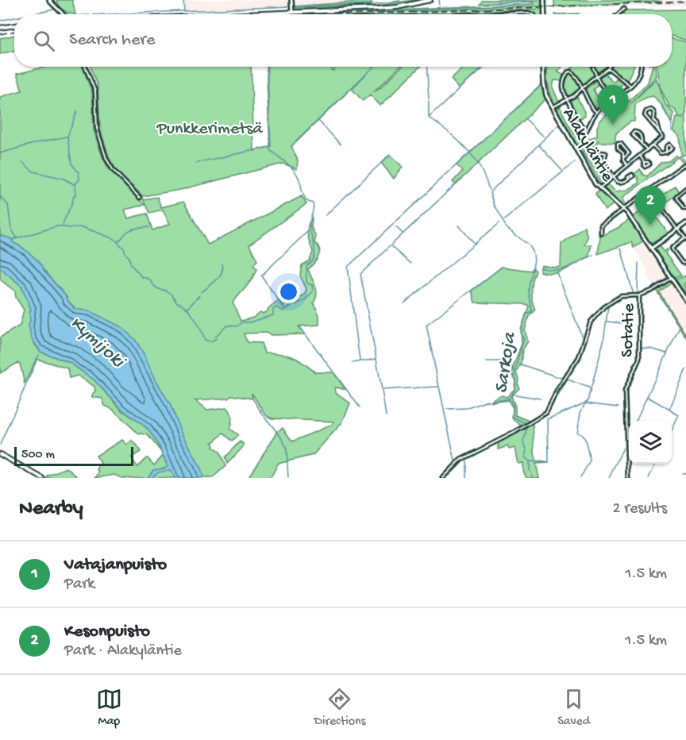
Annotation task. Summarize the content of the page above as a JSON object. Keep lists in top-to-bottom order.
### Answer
{
  "streets": {
    "street": ["Alakyläntie", "Sotatie"]
  },
  "water": ["Kymijoki", "Sarkoja"],
  "parks": ["Punkkerimetsä"],
  "scale_bar": "500 m",
  "page": {
    "search": "Search here",
    "pins": ["1", "2"],
    "scale": "500 m",
    "heading": ["Nearby", "2 results"],
    "list": [
      {
        "mark": "1",
        "name": "Vatajanpuisto",
        "note": "Park",
        "value": "1.5 km"
      },
      {
        "mark": "2",
        "name": "Kesonpuisto",
        "note": "Park · Alakyläntie",
        "value": "1.5 km"
      }
    ],
    "nav": ["Map", "Directions", "Saved"]
  }
}
